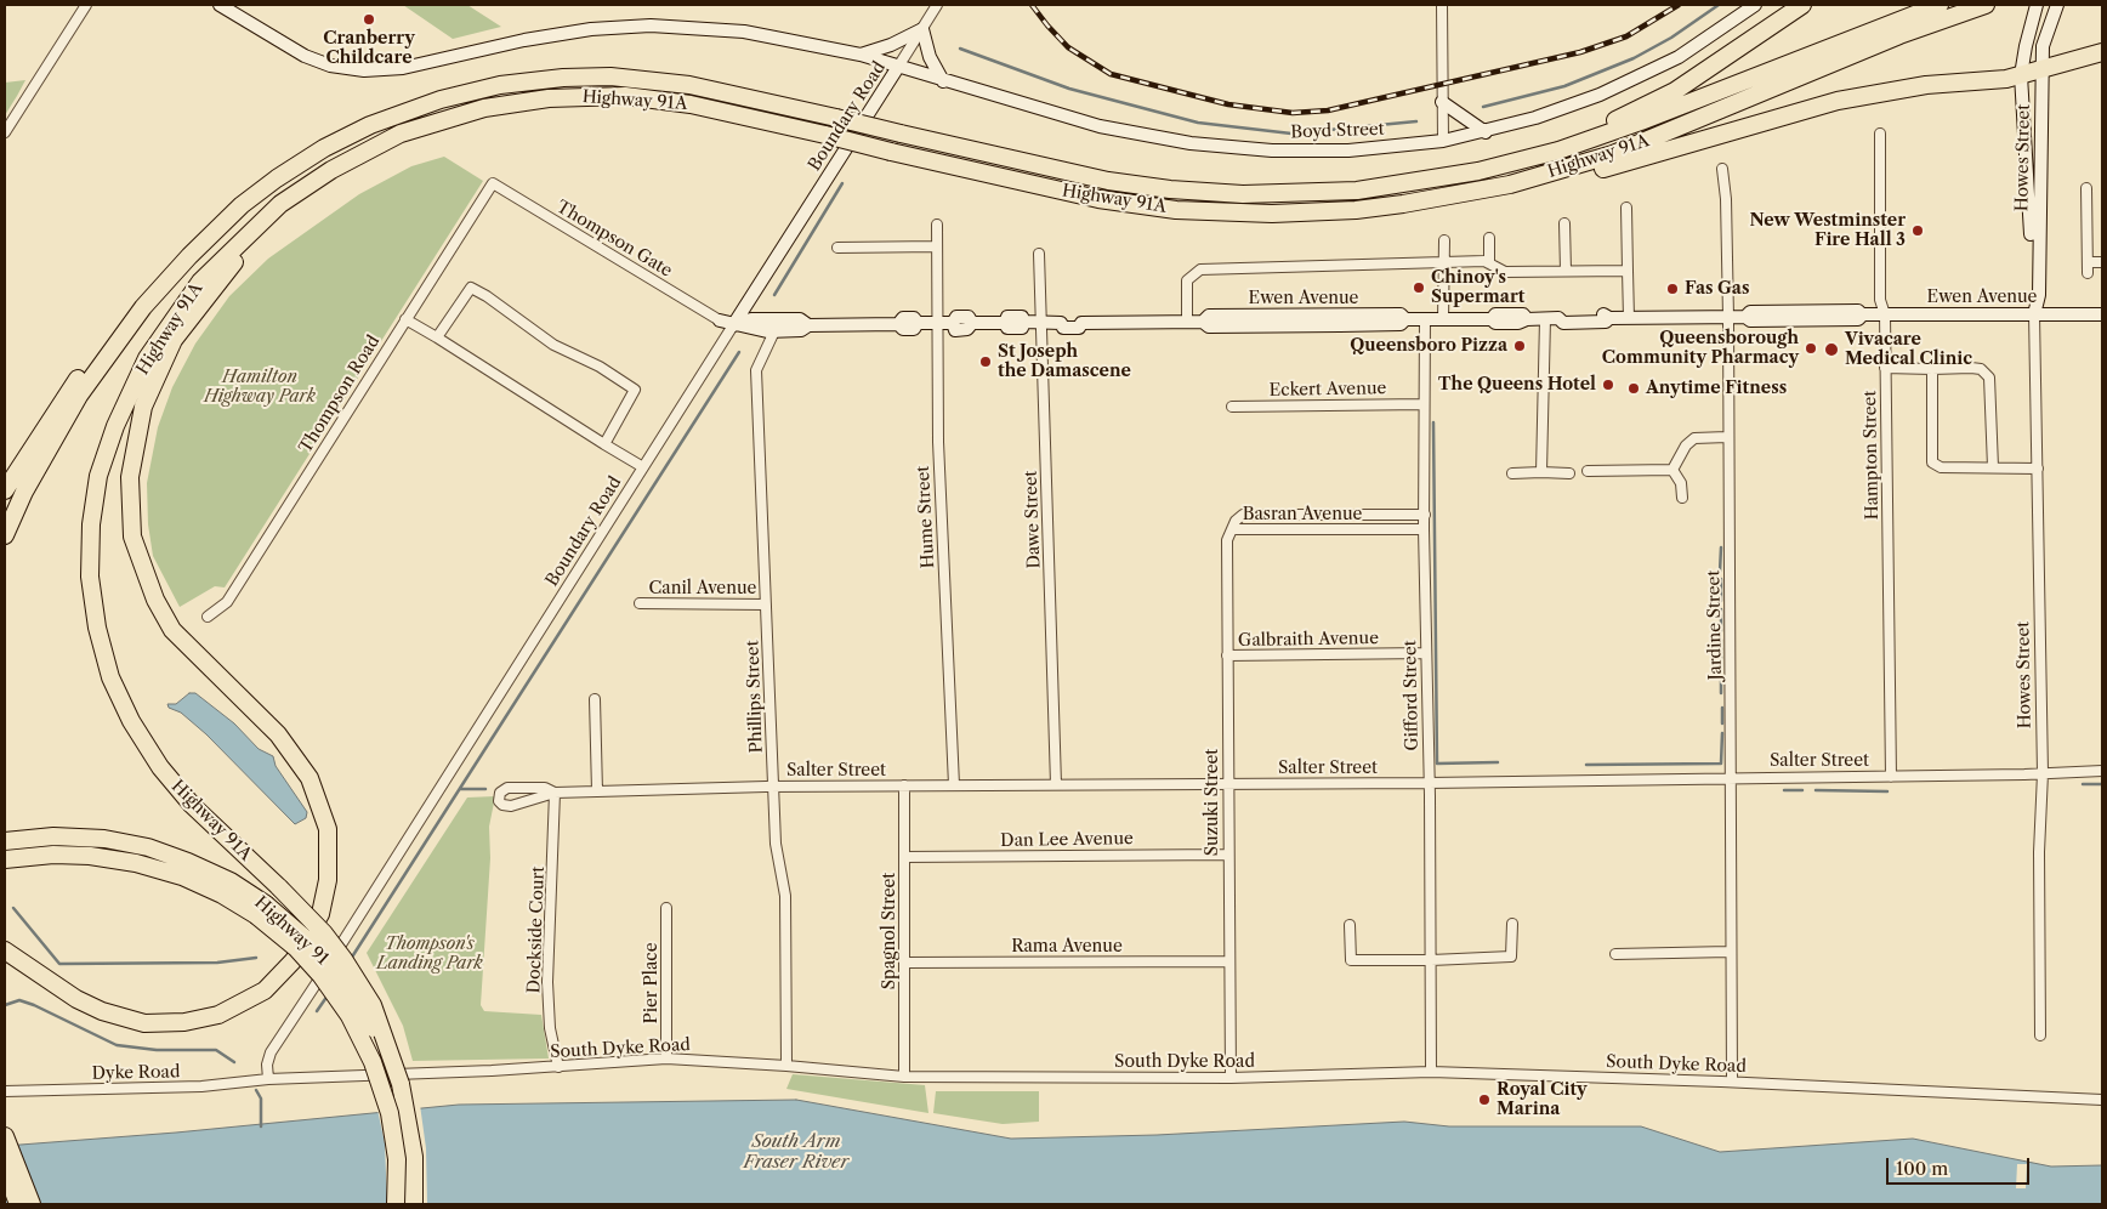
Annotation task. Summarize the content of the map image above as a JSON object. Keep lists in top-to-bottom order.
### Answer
{
  "streets": {
    "highway": ["Highway 91A", "Highway 91"],
    "street": [
      "Boundary Road",
      "Boyd Street",
      "Howes Street",
      "Thompson Gate",
      "Ewen Avenue",
      "Eckert Avenue",
      "Thompson Road",
      "Hampton Street",
      "Basran Avenue",
      "Hume Street",
      "Dawe Street",
      "Canil Avenue",
      "Jardine Street",
      "Galbraith Avenue",
      "Gifford Street",
      "Phillips Street",
      "Salter Street",
      "Suzuki Street",
      "Dan Lee Avenue",
      "Dockside Court",
      "Spagnol Street",
      "Rama Avenue",
      "Pier Place",
      "South Dyke Road",
      "Dyke Road"
    ]
  },
  "crossings": [
    ["Highway 91A", "Highway 91"],
    ["Boundary Road", "Boyd Street"],
    ["Boundary Road", "Ewen Avenue"],
    ["Boundary Road", "South Dyke Road"],
    ["Boundary Road", "Dyke Road"],
    ["Howes Street", "Ewen Avenue"],
    ["Howes Street", "Salter Street"],
    ["Thompson Gate", "Ewen Avenue"],
    ["Thompson Gate", "Thompson Road"],
    ["Ewen Avenue", "Hampton Street"],
    ["Ewen Avenue", "Hume Street"],
    ["Ewen Avenue", "Dawe Street"],
    ["Ewen Avenue", "Jardine Street"],
    ["Ewen Avenue", "Gifford Street"],
    ["Ewen Avenue", "Phillips Street"],
    ["Eckert Avenue", "Gifford Street"],
    ["Hampton Street", "Salter Street"],
    ["Basran Avenue", "Gifford Street"],
    ["Basran Avenue", "Suzuki Street"],
    ["Hume Street", "Salter Street"],
    ["Dawe Street", "Salter Street"],
    ["Canil Avenue", "Phillips Street"],
    ["Jardine Street", "Salter Street"],
    ["Jardine Street", "South Dyke Road"],
    ["Galbraith Avenue", "Gifford Street"],
    ["Galbraith Avenue", "Suzuki Street"],
    ["Gifford Street", "Salter Street"],
    ["Gifford Street", "South Dyke Road"],
    ["Phillips Street", "Salter Street"],
    ["Phillips Street", "South Dyke Road"],
    ["Salter Street", "Suzuki Street"],
    ["Salter Street", "Dockside Court"],
    ["Salter Street", "Spagnol Street"],
    ["Suzuki Street", "Dan Lee Avenue"],
    ["Suzuki Street", "Rama Avenue"],
    ["Suzuki Street", "South Dyke Road"],
    ["Dan Lee Avenue", "Spagnol Street"],
    ["Dockside Court", "South Dyke Road"],
    ["Spagnol Street", "Rama Avenue"],
    ["Spagnol Street", "South Dyke Road"],
    ["Pier Place", "South Dyke Road"],
    ["South Dyke Road", "Dyke Road"]
  ],
  "water": ["South Arm Fraser River"],
  "parks": ["Hamilton Highway Park", "Thompson's Landing Park"],
  "places": [
    "Cranberry Childcare",
    "New Westminster Fire Hall 3",
    "Chinoy's Supermart",
    "Fas Gas",
    "Queensboro Pizza",
    "Queensborough Community Pharmacy",
    "Vivacare Medical Clinic",
    "St Joseph the Damascene",
    "The Queens Hotel",
    "Anytime Fitness",
    "Royal City Marina"
  ],
  "scale_bar": "100 m"
}
